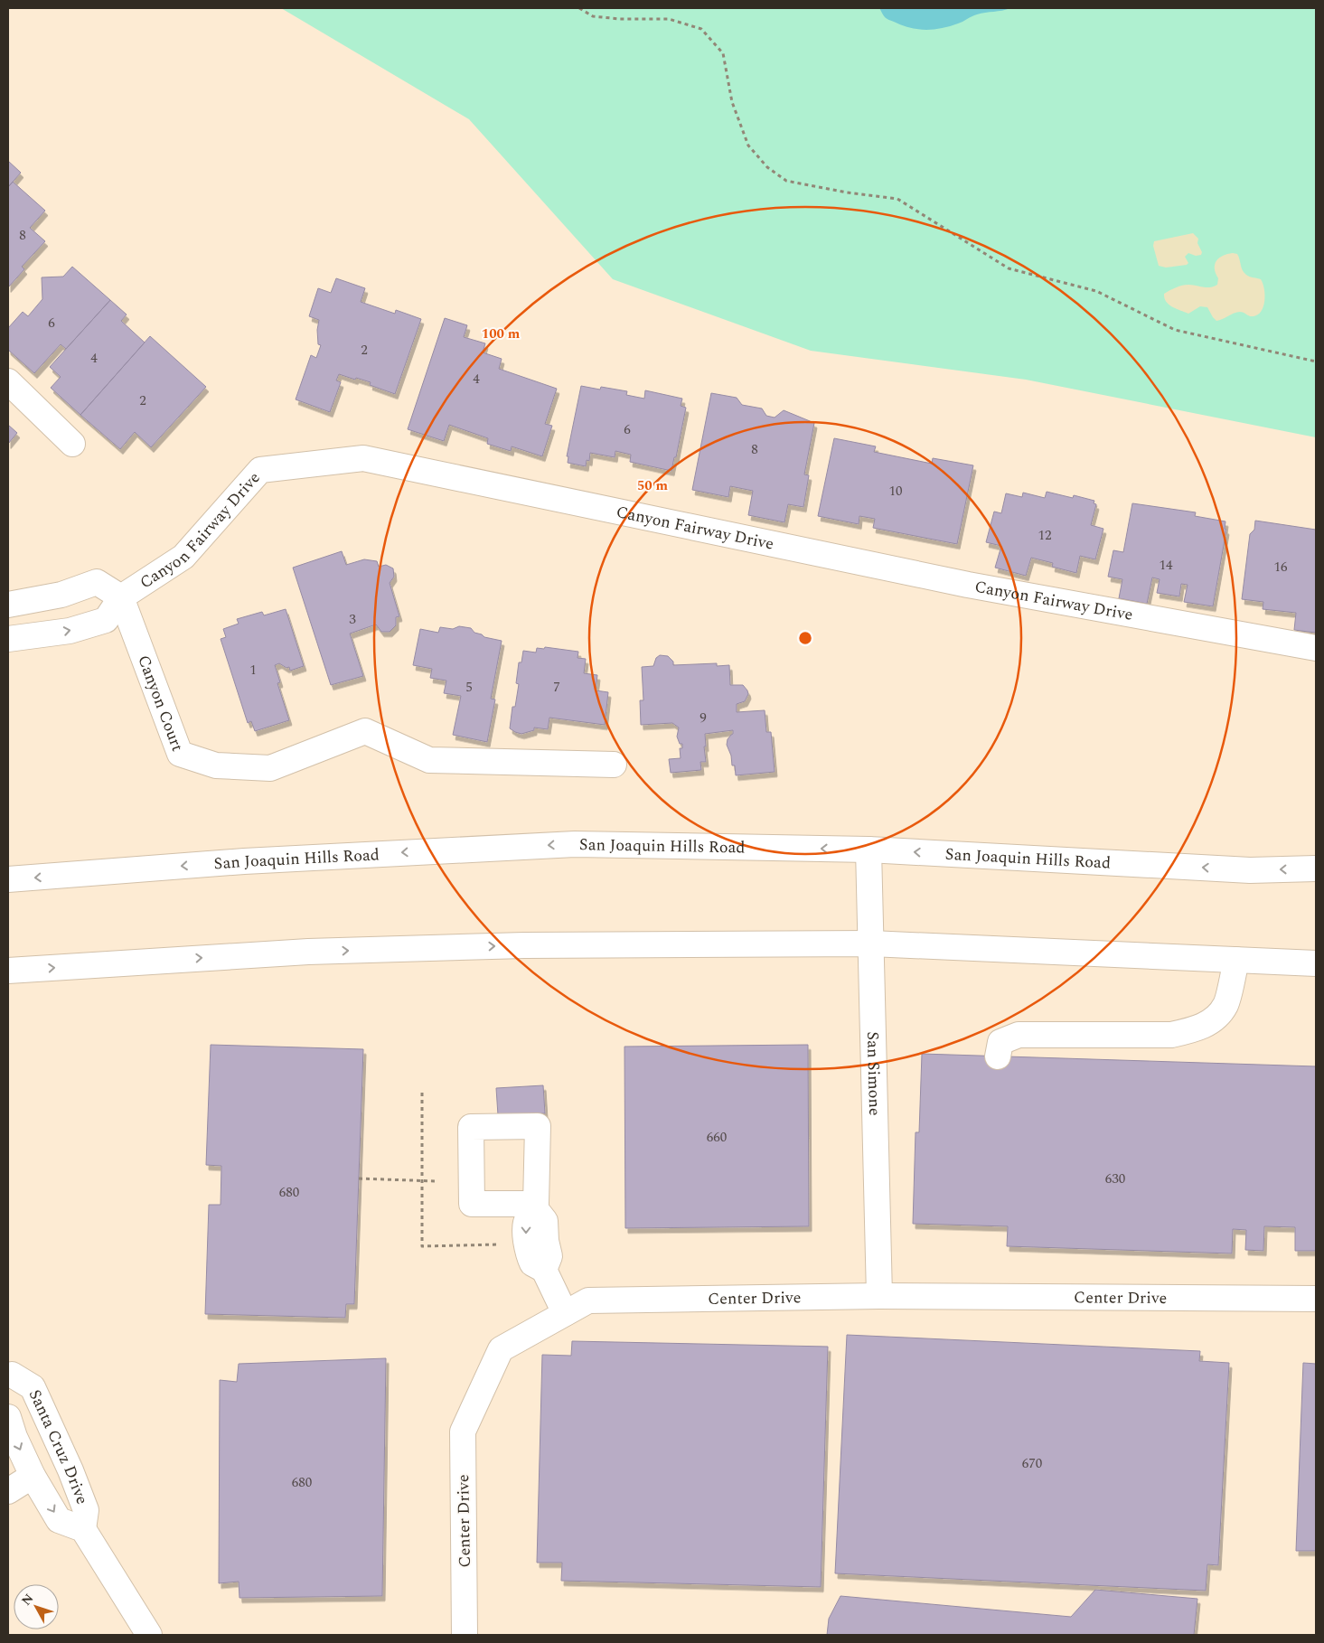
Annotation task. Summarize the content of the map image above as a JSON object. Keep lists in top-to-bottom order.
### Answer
{
  "streets": {
    "street": [
      "Canyon Fairway Drive",
      "Canyon Court",
      "San Joaquin Hills Road",
      "San Simone",
      "Center Drive",
      "Santa Cruz Drive"
    ]
  },
  "crossings": [
    ["Canyon Fairway Drive", "Canyon Court"],
    ["San Joaquin Hills Road", "San Simone"],
    ["San Simone", "Center Drive"]
  ],
  "house_numbers": [
    "8",
    "6",
    "2",
    "4",
    "4",
    "2",
    "6",
    "8",
    "10",
    "12",
    "14",
    "16",
    "3",
    "1",
    "5",
    "7",
    "9",
    "660",
    "630",
    "680",
    "670",
    "680"
  ],
  "north": "top left",
  "rings": ["100 m", "50 m"]
}
